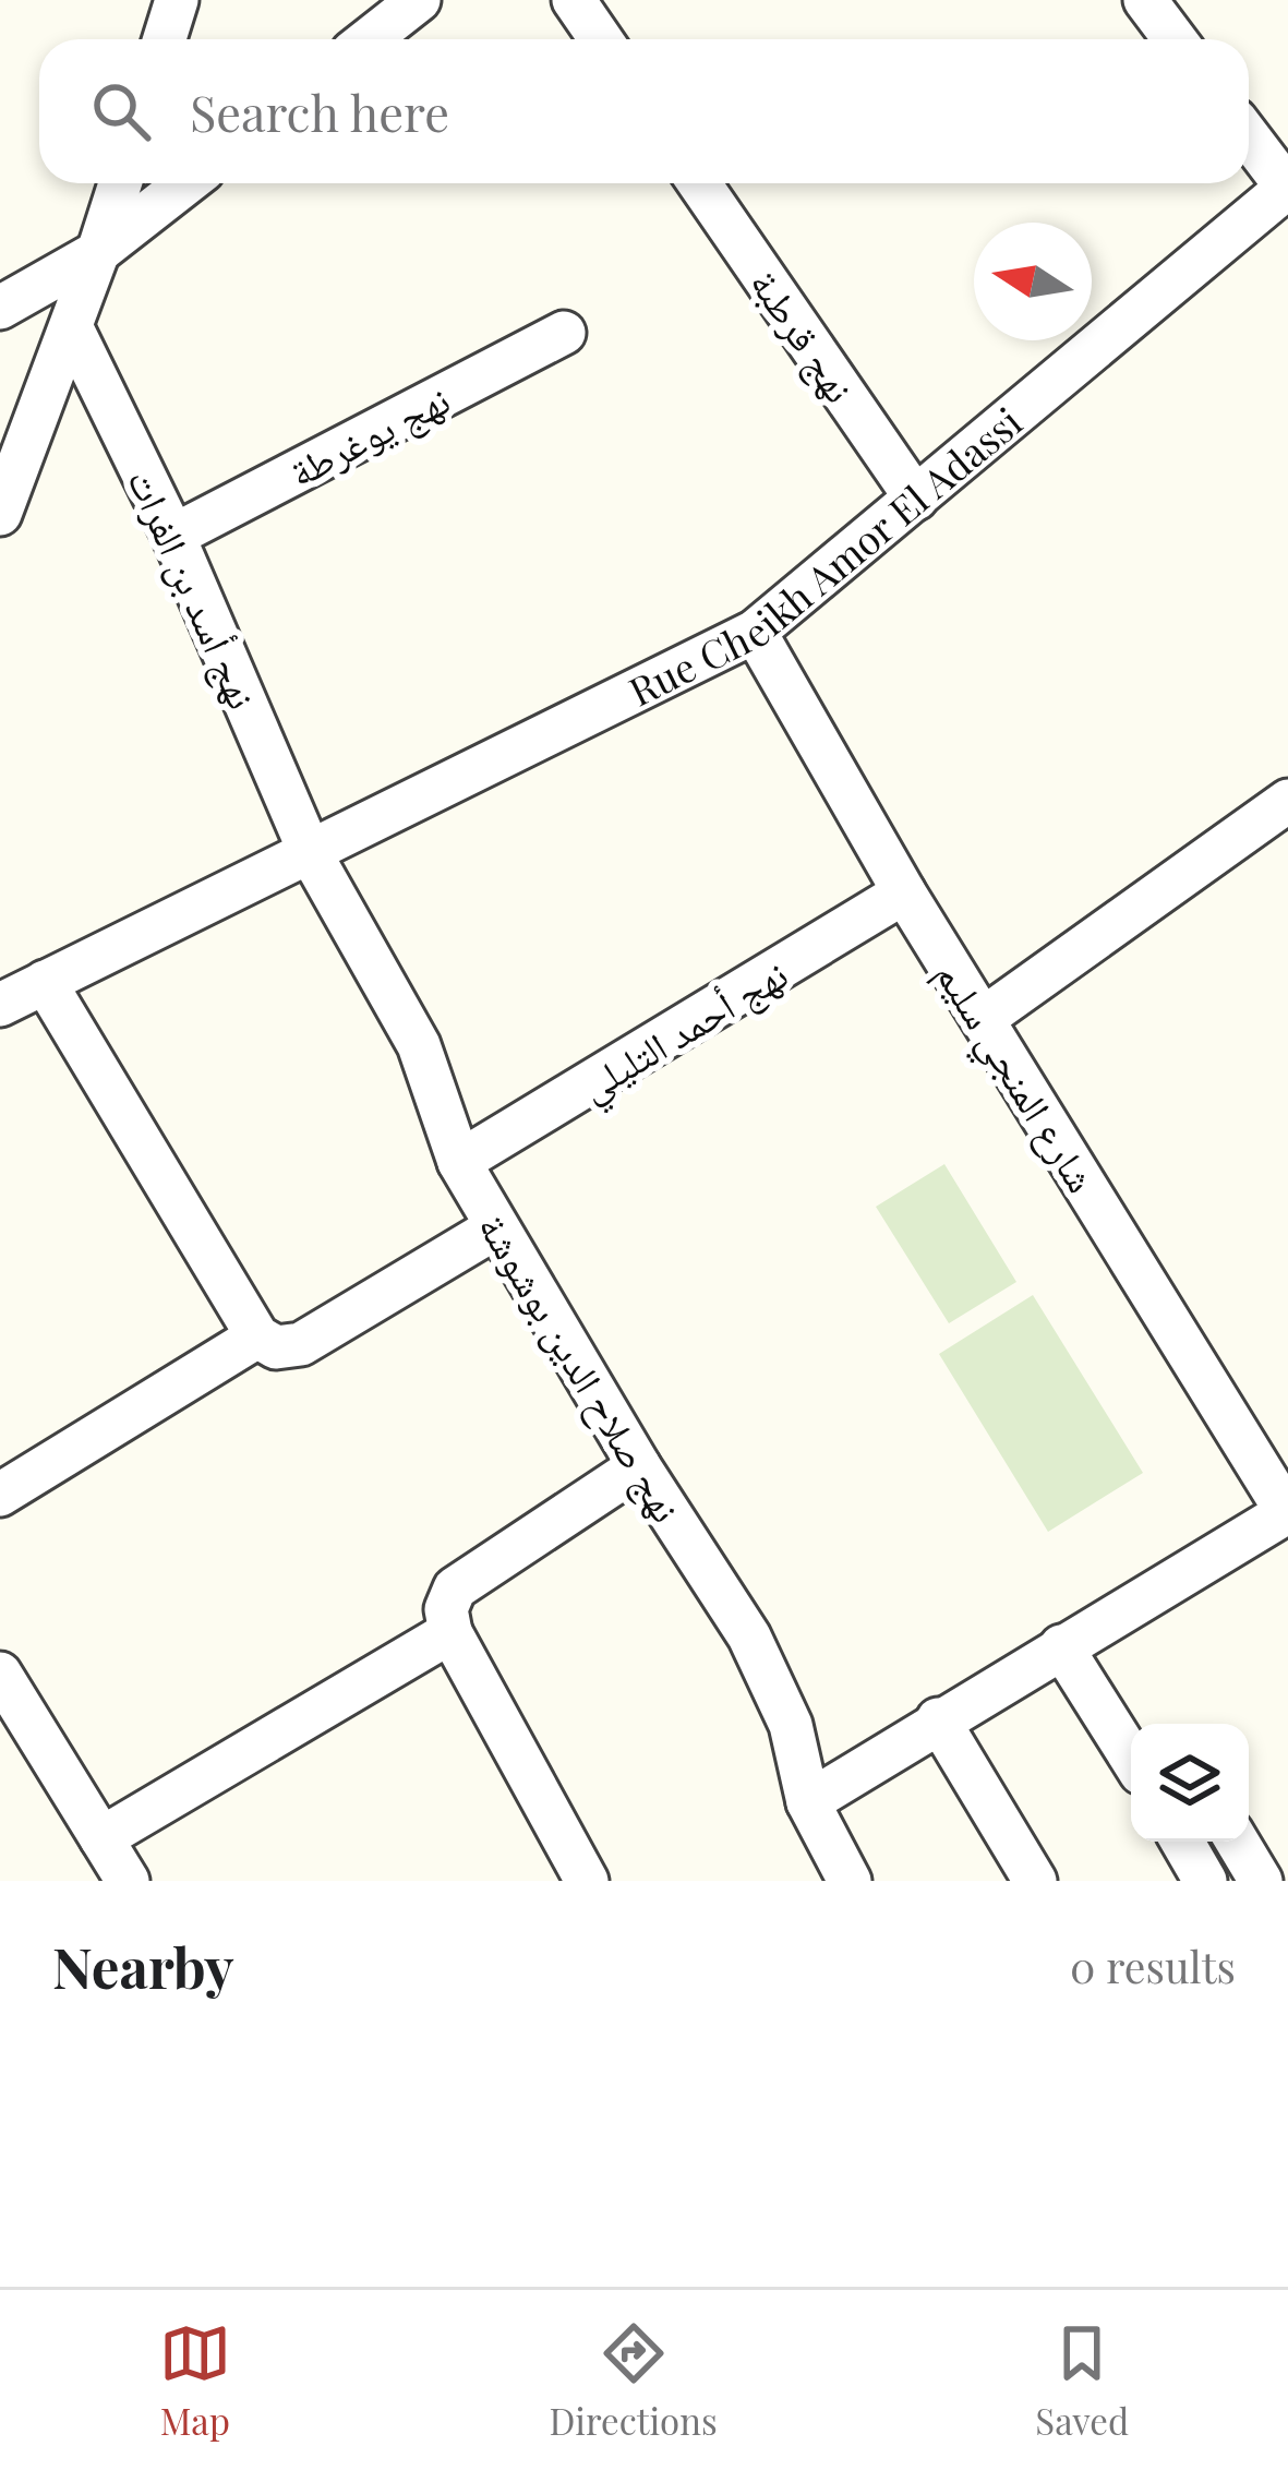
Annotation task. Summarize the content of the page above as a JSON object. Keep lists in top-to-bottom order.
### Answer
{
  "streets": {
    "street": [
      "نهج قرطبة",
      "نهج يوغرطة",
      "Rue Cheikh Amor El Adassi",
      "نهج أسد بن الفرات",
      "نهج أحمد التليلي",
      "شارع المنجي سليم",
      "نهج صلاح الدين بوشوشة"
    ]
  },
  "crossings": [
    ["نهج قرطبة", "Rue Cheikh Amor El Adassi"],
    ["نهج يوغرطة", "نهج أسد بن الفرات"],
    ["Rue Cheikh Amor El Adassi", "نهج أسد بن الفرات"],
    ["Rue Cheikh Amor El Adassi", "شارع المنجي سليم"],
    ["Rue Cheikh Amor El Adassi", "نهج صلاح الدين بوشوشة"],
    ["نهج أسد بن الفرات", "نهج صلاح الدين بوشوشة"],
    ["نهج أحمد التليلي", "شارع المنجي سليم"],
    ["نهج أحمد التليلي", "نهج صلاح الدين بوشوشة"]
  ],
  "north": "left",
  "page": {
    "search": "Search here",
    "heading": ["Nearby", "0 results"],
    "nav": ["Map", "Directions", "Saved"]
  }
}
